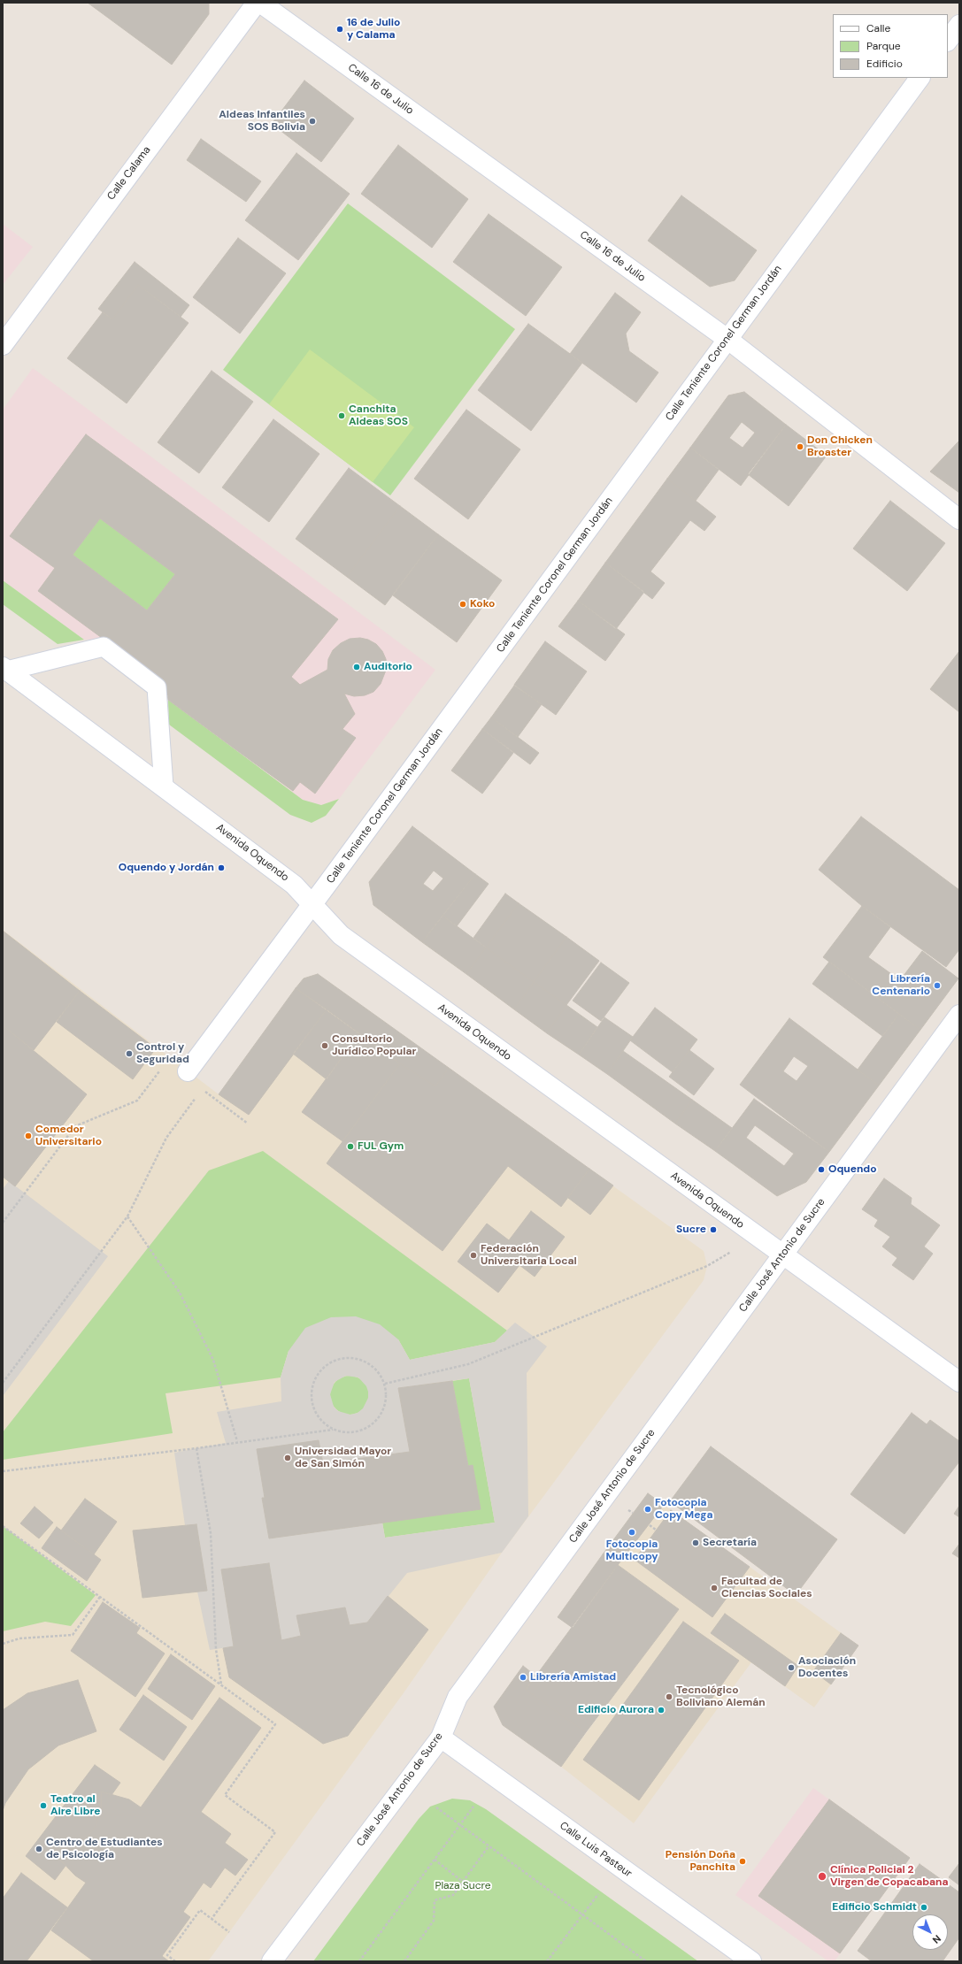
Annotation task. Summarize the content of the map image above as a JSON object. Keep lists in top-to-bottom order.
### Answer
{
  "streets": {
    "street": [
      "Calle 16 de Julio",
      "Calle Calama",
      "Calle Teniente Coronel German Jordán",
      "Avenida Oquendo",
      "Calle José Antonio de Sucre",
      "Calle Luis Pasteur"
    ]
  },
  "crossings": [
    ["Calle 16 de Julio", "Calle Teniente Coronel German Jordán"],
    ["Calle Teniente Coronel German Jordán", "Avenida Oquendo"],
    ["Avenida Oquendo", "Calle José Antonio de Sucre"],
    ["Calle José Antonio de Sucre", "Calle Luis Pasteur"]
  ],
  "parks": ["Plaza Sucre"],
  "places": [
    "16 de Julio y Calama",
    "Aldeas Infantiles SOS Bolivia",
    "Canchita Aldeas SOS",
    "Don Chicken Broaster",
    "Koko",
    "Auditorio",
    "Oquendo y Jordán",
    "Librería Centenario",
    "Consultorio Jurídico Popular",
    "Control y Seguridad",
    "Comedor Universitario",
    "FUL Gym",
    "Oquendo",
    "Sucre",
    "Federación Universitaria Local",
    "Universidad Mayor de San Simón",
    "Fotocopia Copy Mega",
    "Fotocopia Multicopy",
    "Secretaría",
    "Facultad de Ciencias Sociales",
    "Asociación Docentes",
    "Librería Amistad",
    "Tecnológico Boliviano Alemán",
    "Edificio Aurora",
    "Teatro al Aire Libre",
    "Centro de Estudiantes de Psicología",
    "Pensión Doña Panchita",
    "Clínica Policial 2 Virgen de Copacabana",
    "Edificio Schmidt"
  ],
  "legend": ["Calle", "Parque", "Edificio"],
  "north": "bottom right"
}
